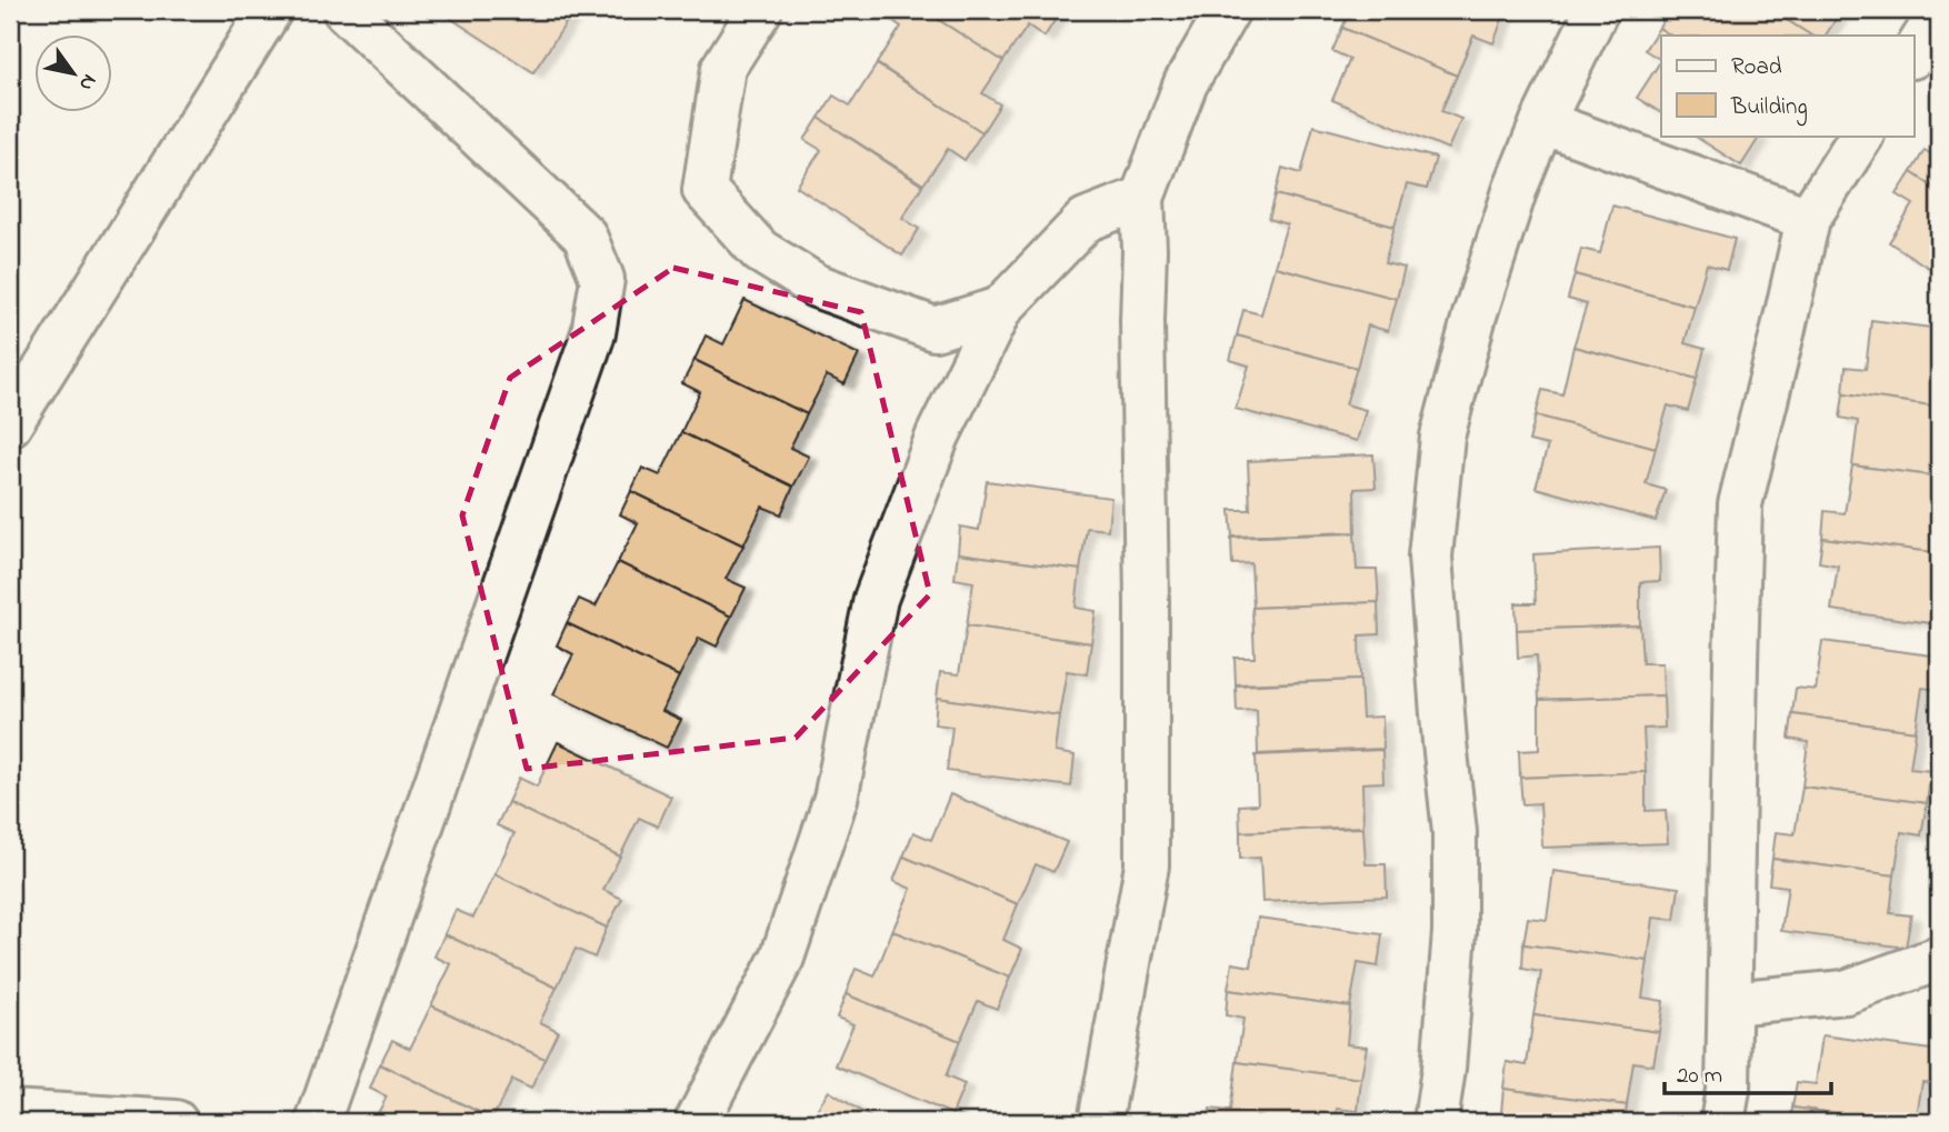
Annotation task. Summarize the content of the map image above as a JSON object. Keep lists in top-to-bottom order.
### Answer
{
  "legend": ["Road", "Building"],
  "scale_bar": "20 m",
  "north": "bottom right"
}
